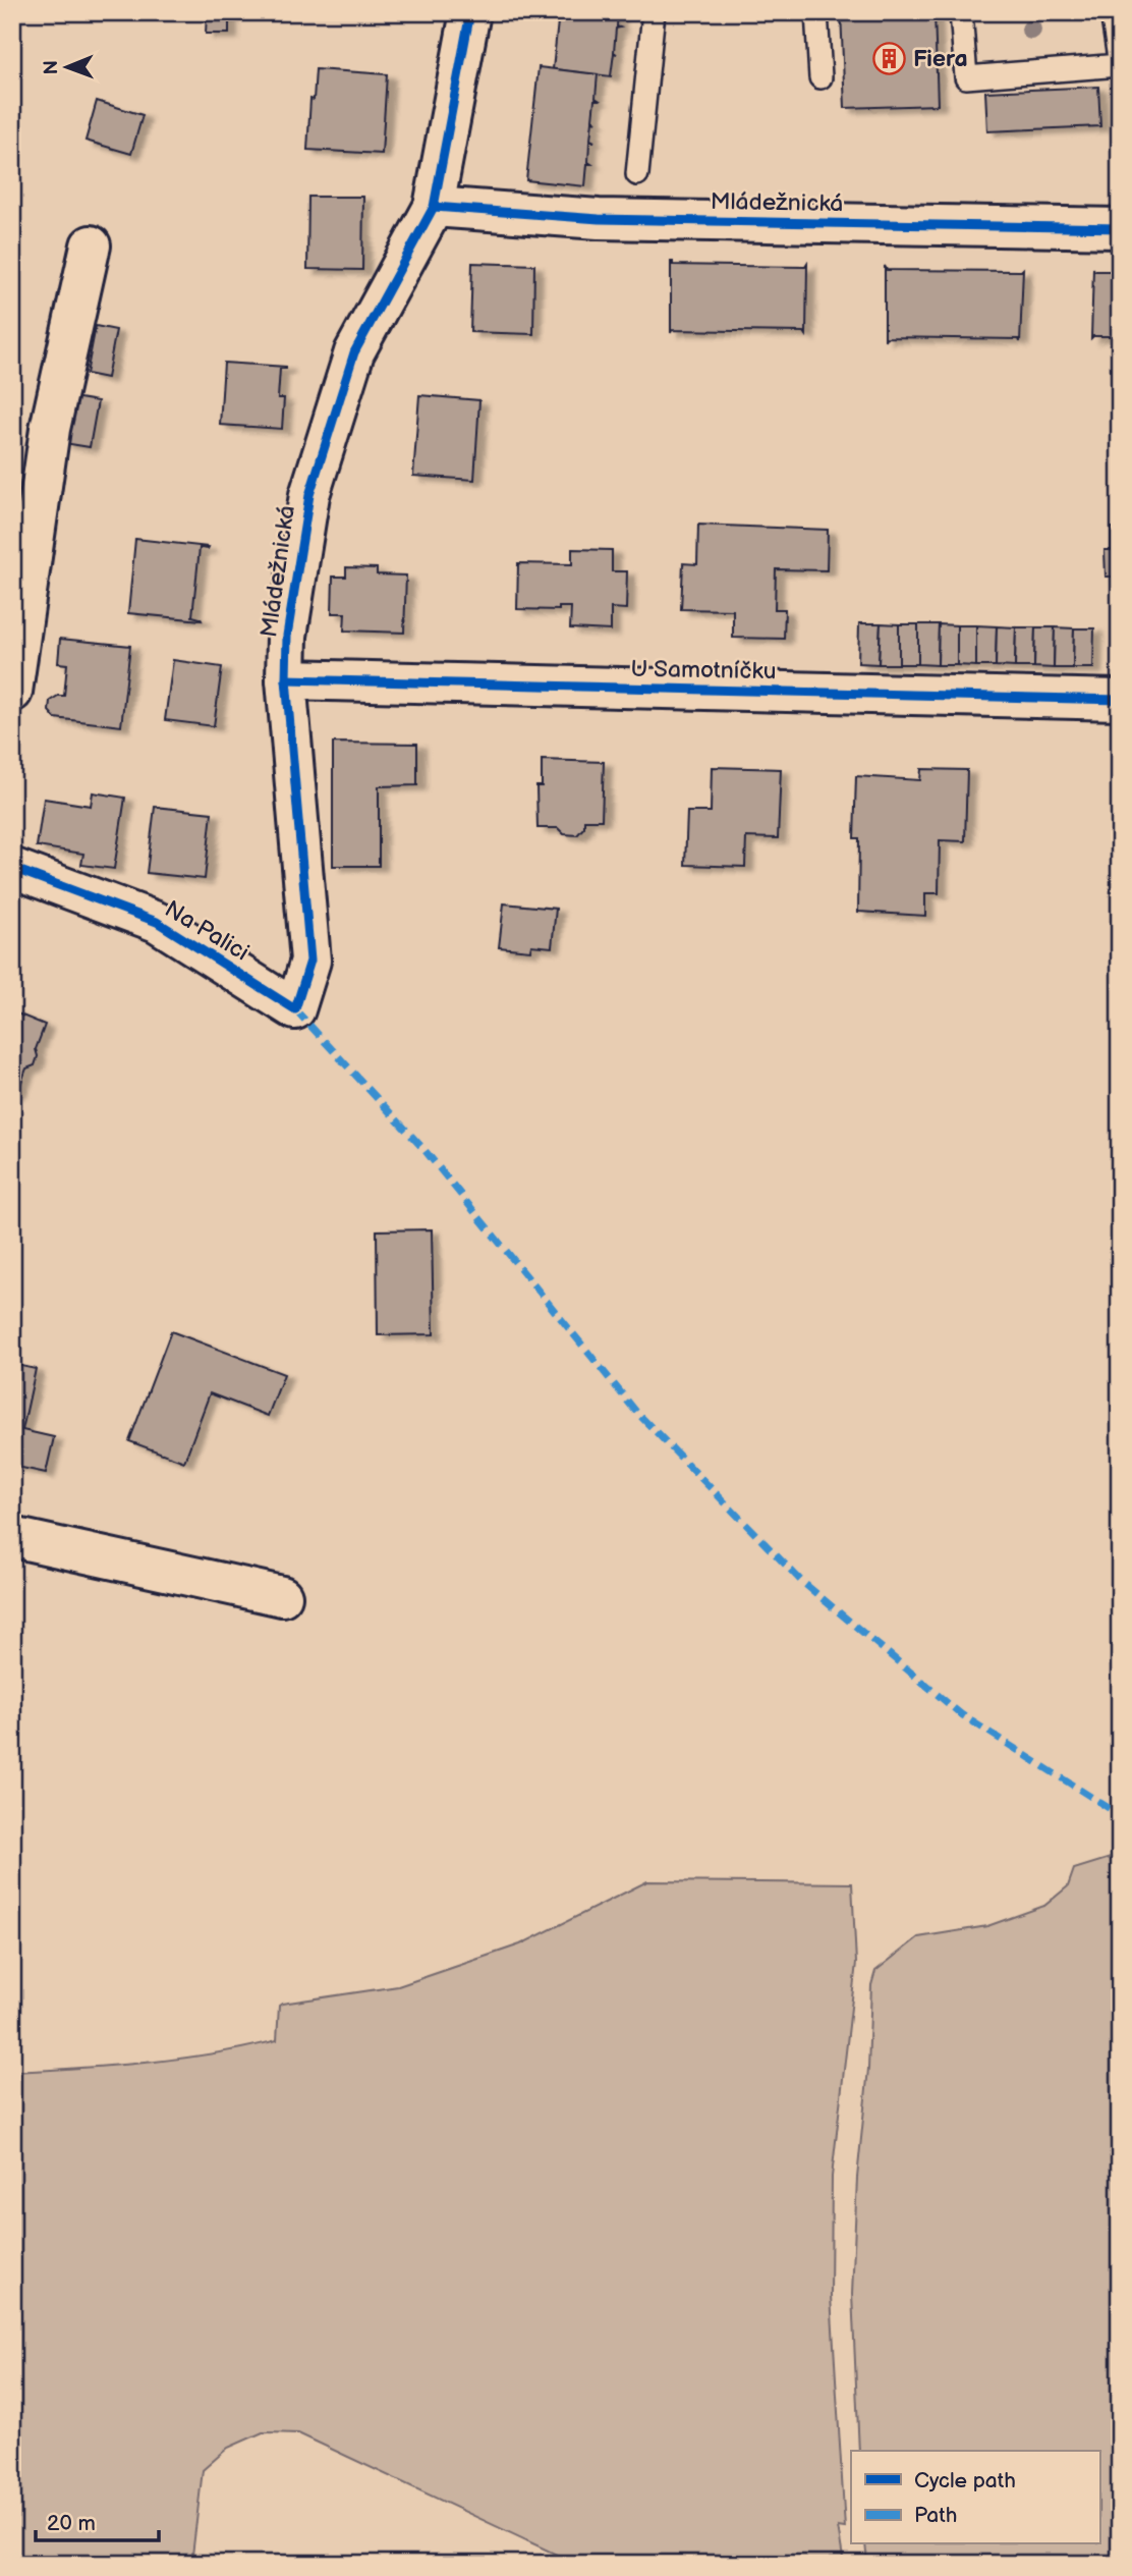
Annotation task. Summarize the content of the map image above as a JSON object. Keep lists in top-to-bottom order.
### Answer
{
  "streets": {
    "street": ["Mládežnická", "U Samotníčku", "Na Palici"]
  },
  "crossings": [
    ["Mládežnická", "U Samotníčku"],
    ["Mládežnická", "Na Palici"]
  ],
  "places": {
    "building": ["Fiera"]
  },
  "legend": ["Cycle path", "Path"],
  "scale_bar": "20 m",
  "north": "left"
}
